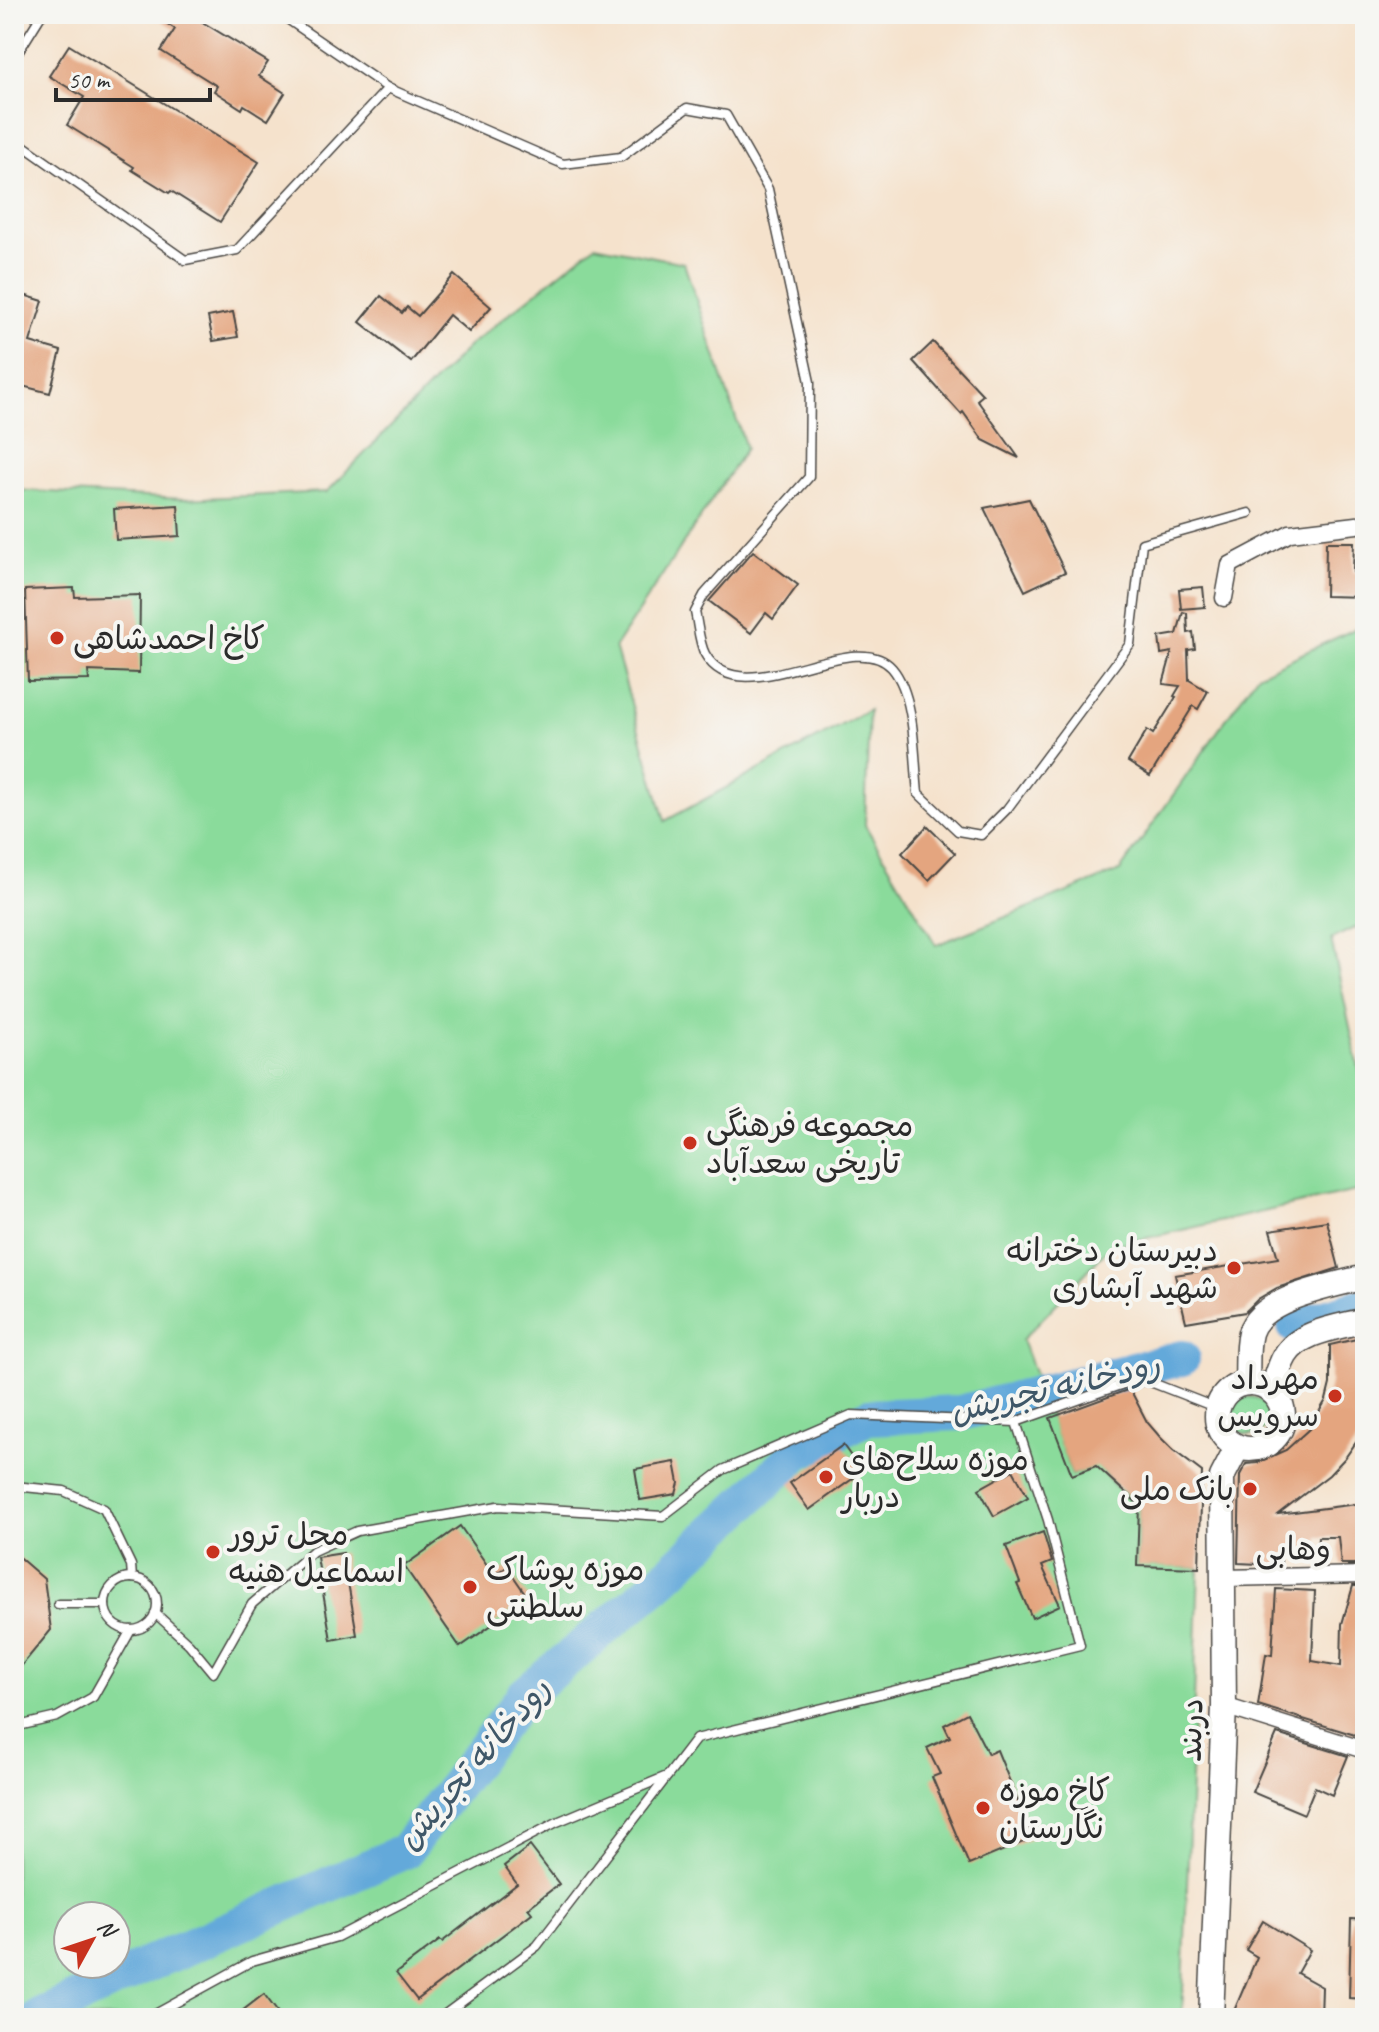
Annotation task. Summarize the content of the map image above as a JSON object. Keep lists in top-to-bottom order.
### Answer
{
  "streets": {
    "main road": ["دربند"],
    "street": ["وهابی"]
  },
  "crossings": [
    ["وهابی", "دربند"]
  ],
  "water": ["رودخانه تجریش"],
  "places": [
    "کاخ احمدشاهی",
    "مجموعه فرهنگی تاریخی سعدآباد",
    "دبیرستان دخترانه شهید آبشاری",
    "مهرداد سرویس",
    "موزه سلاح‌های دربار",
    "بانک ملی",
    "محل ترور اسماعیل هنیه",
    "موزه پوشاک سلطنتی",
    "کاخ موزه نگارستان"
  ],
  "scale_bar": "50 m",
  "north": "top right"
}
